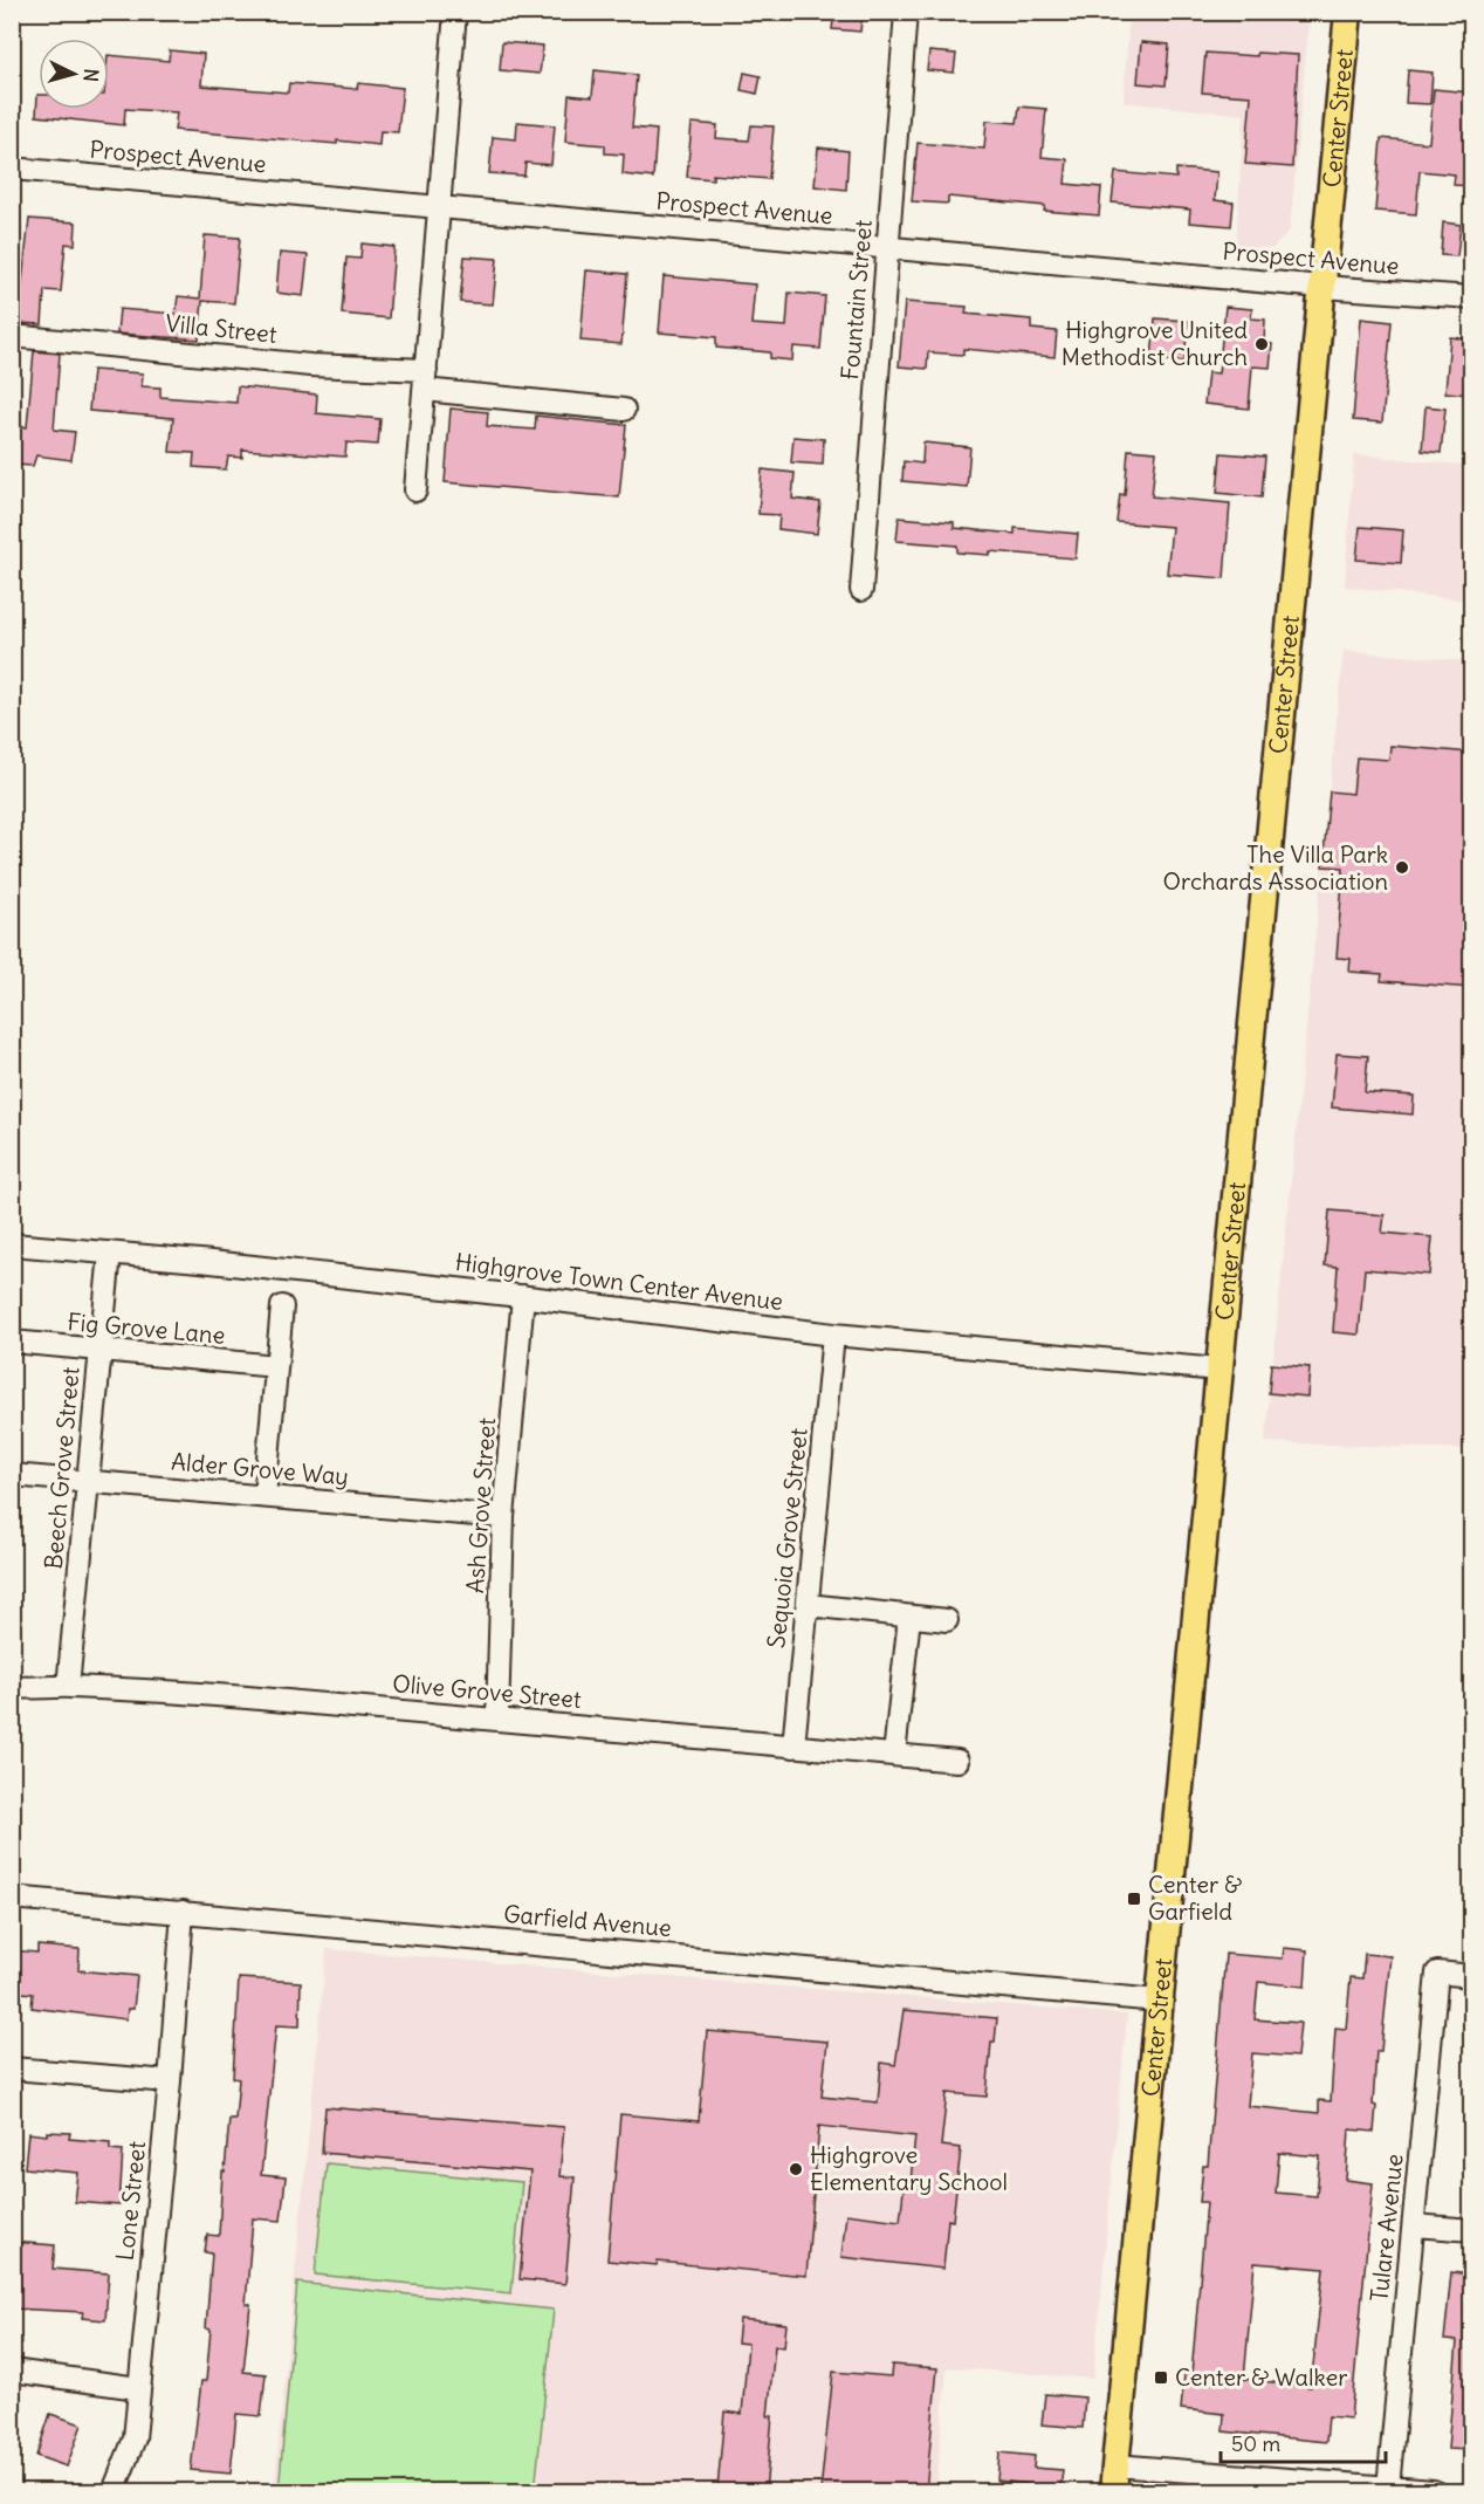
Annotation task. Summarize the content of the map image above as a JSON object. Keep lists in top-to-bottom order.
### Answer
{
  "streets": {
    "main road": ["Center Street"],
    "street": [
      "Prospect Avenue",
      "Fountain Street",
      "Villa Street",
      "Highgrove Town Center Avenue",
      "Fig Grove Lane",
      "Beech Grove Street",
      "Alder Grove Way",
      "Ash Grove Street",
      "Sequoia Grove Street",
      "Olive Grove Street",
      "Garfield Avenue",
      "Lone Street",
      "Tulare Avenue"
    ]
  },
  "crossings": [
    ["Center Street", "Prospect Avenue"],
    ["Center Street", "Highgrove Town Center Avenue"],
    ["Center Street", "Garfield Avenue"],
    ["Prospect Avenue", "Fountain Street"],
    ["Highgrove Town Center Avenue", "Beech Grove Street"],
    ["Highgrove Town Center Avenue", "Ash Grove Street"],
    ["Highgrove Town Center Avenue", "Sequoia Grove Street"],
    ["Fig Grove Lane", "Beech Grove Street"],
    ["Beech Grove Street", "Alder Grove Way"],
    ["Beech Grove Street", "Olive Grove Street"],
    ["Alder Grove Way", "Ash Grove Street"],
    ["Ash Grove Street", "Olive Grove Street"],
    ["Sequoia Grove Street", "Olive Grove Street"],
    ["Garfield Avenue", "Lone Street"]
  ],
  "places": {
    "other": ["Highgrove United Methodist Church", "The Villa Park Orchards Association", "Highgrove Elementary School"],
    "transit": ["Center & Garfield", "Center & Walker"]
  },
  "scale_bar": "50 m",
  "north": "right"
}
